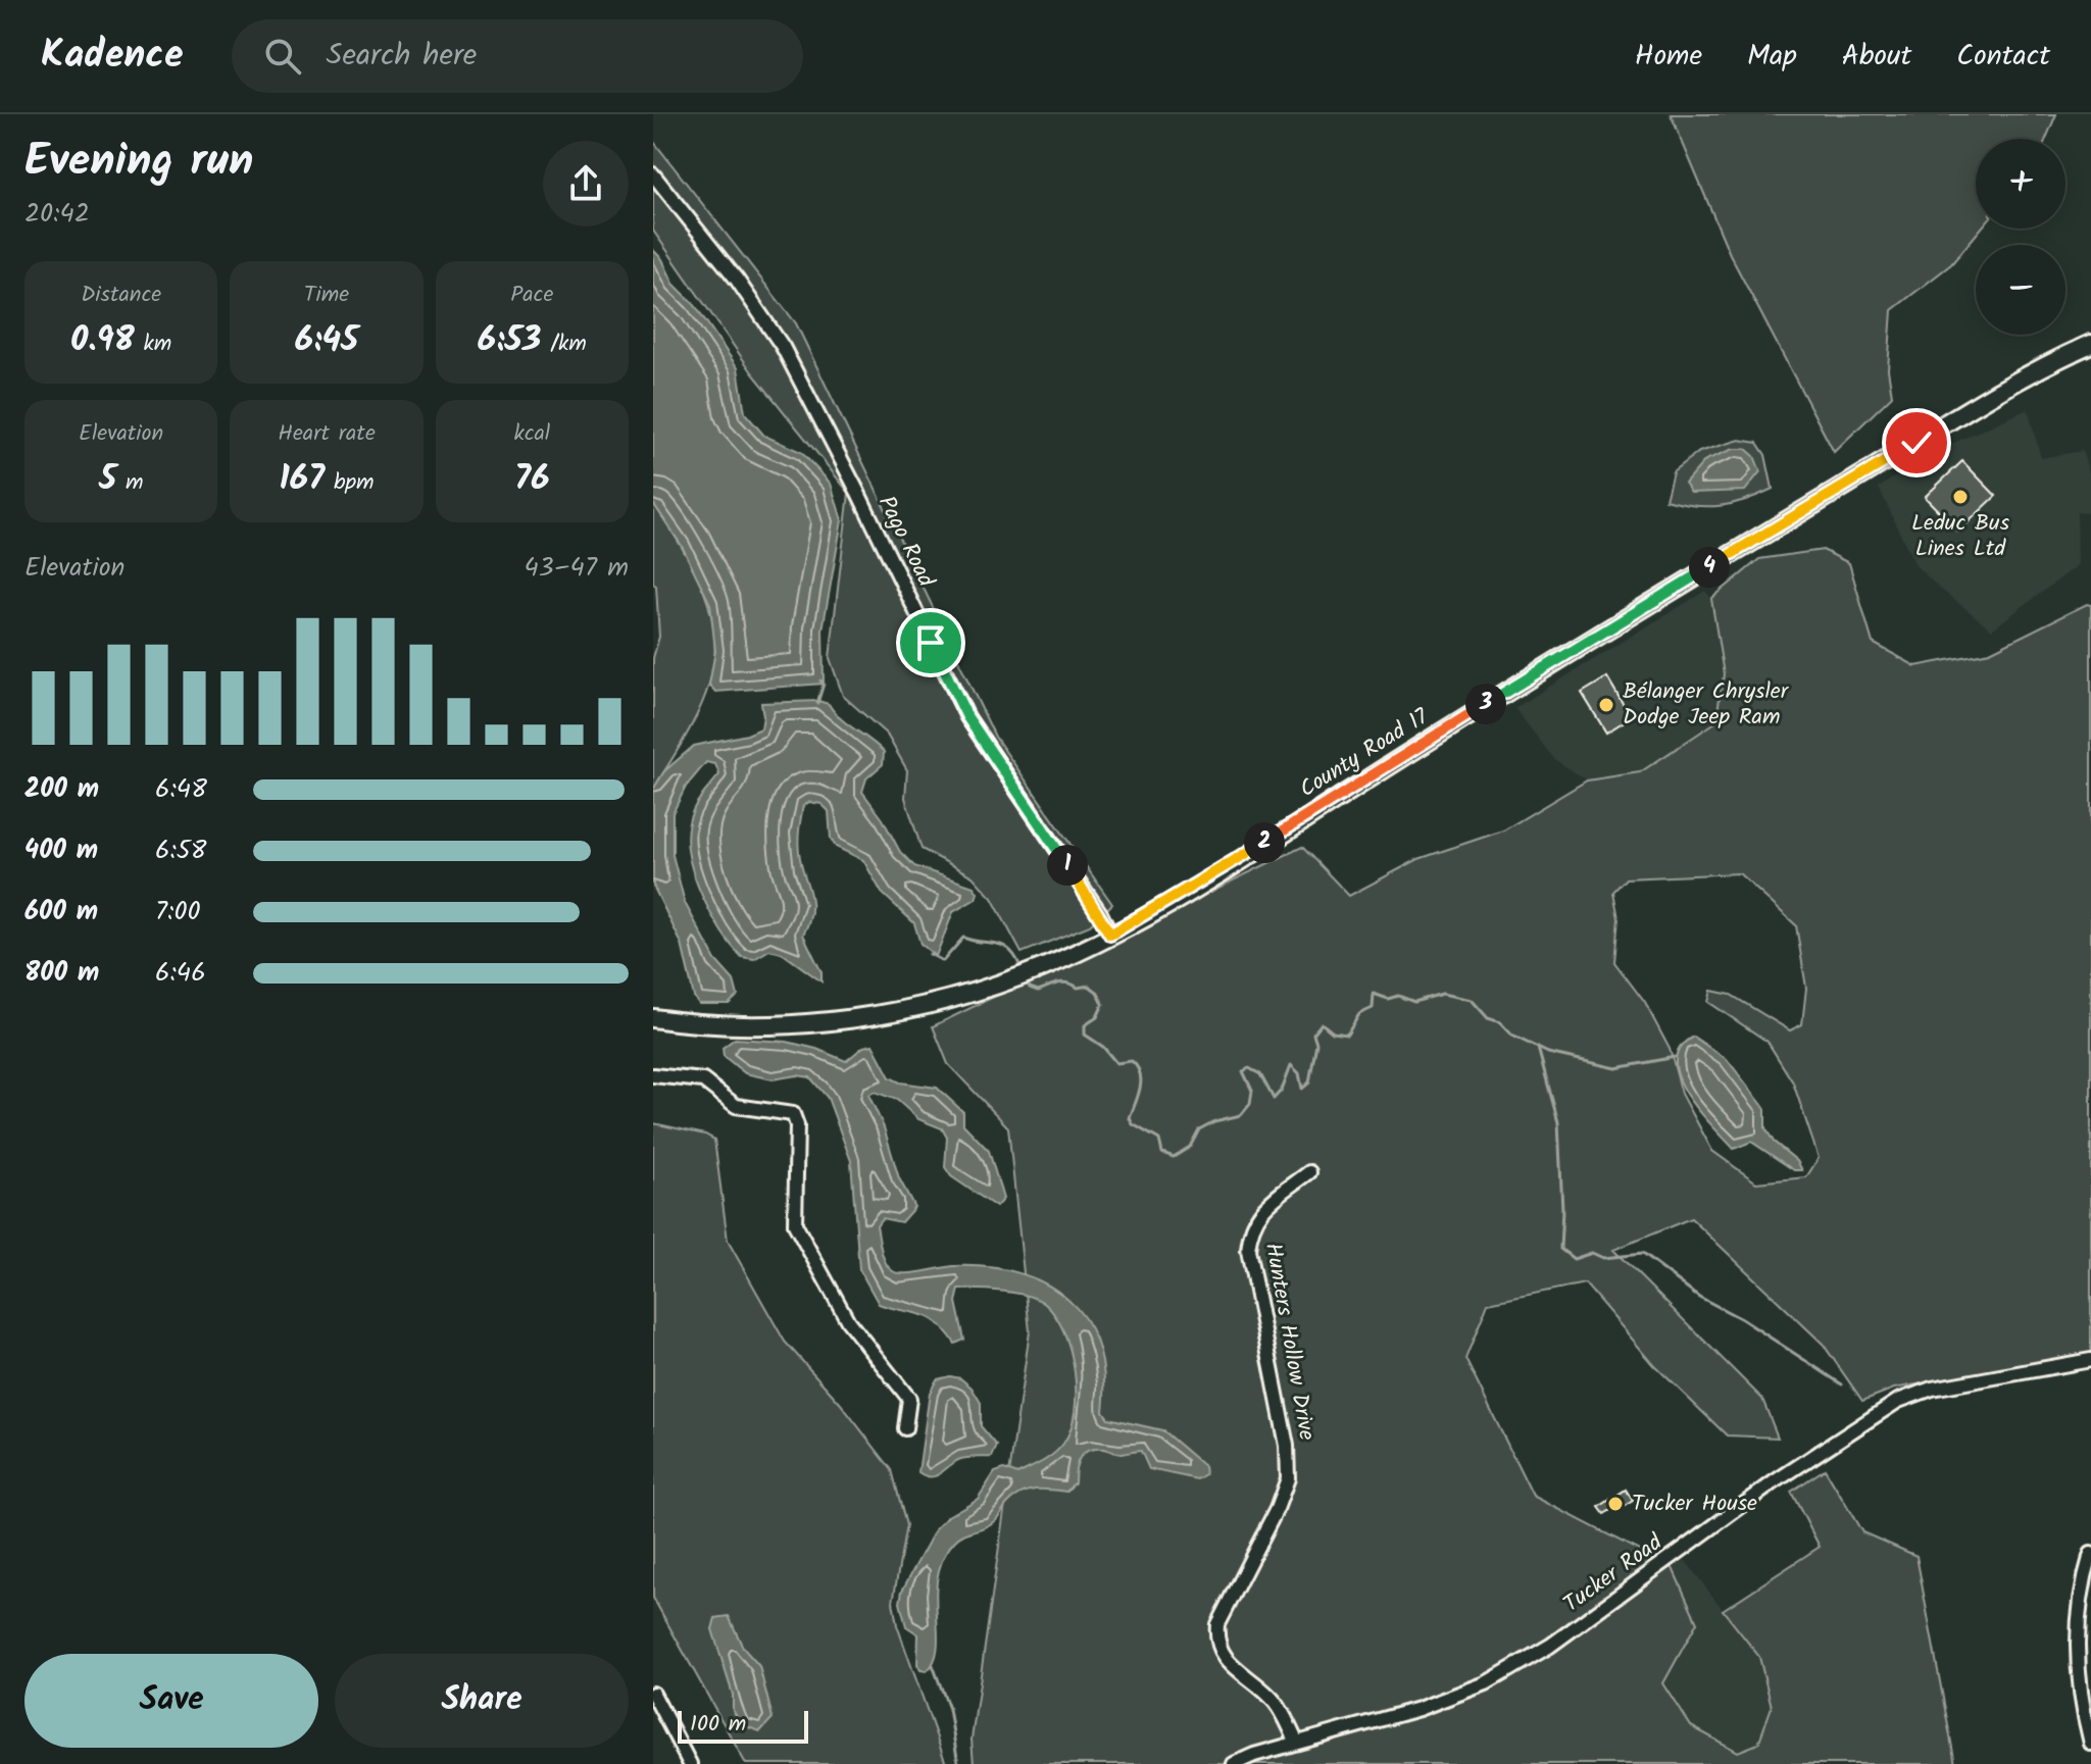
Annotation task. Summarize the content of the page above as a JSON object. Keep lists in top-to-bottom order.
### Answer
{
  "streets": {
    "main road": ["County Road 17"],
    "street": ["Pago Road", "Hunters Hollow Drive", "Tucker Road"]
  },
  "crossings": [
    ["Pago Road", "County Road 17"],
    ["Hunters Hollow Drive", "Tucker Road"]
  ],
  "places": ["Leduc Bus Lines Ltd", "Bélanger Chrysler Dodge Jeep Ram", "Tucker House"],
  "scale_bar": "100 m",
  "page": {
    "header": "Kadence",
    "search": "Search here",
    "nav": [
      "Home",
      "Map",
      "About",
      "Contact"
    ],
    "heading": ["Evening run", "20:42"],
    "map_buttons": ["+", "−"],
    "stats": [
      ["Distance", "0.98 km"],
      ["Time", "6:45"],
      ["Pace", "6:53 /km"],
      ["Elevation", "5 m"],
      ["Heart rate", "167 bpm"],
      ["kcal", "76"]
    ],
    "chart": ["Elevation", "43–47 m"],
    "pins": [
      "4",
      "3",
      "2",
      "1"
    ],
    "list": [
      {
        "name": "200 m",
        "note": "6:48"
      },
      {
        "name": "400 m",
        "note": "6:58"
      },
      {
        "name": "600 m",
        "note": "7:00"
      },
      {
        "name": "800 m",
        "note": "6:46"
      }
    ],
    "buttons": ["Save", "Share"],
    "scale": "100 m"
  }
}
